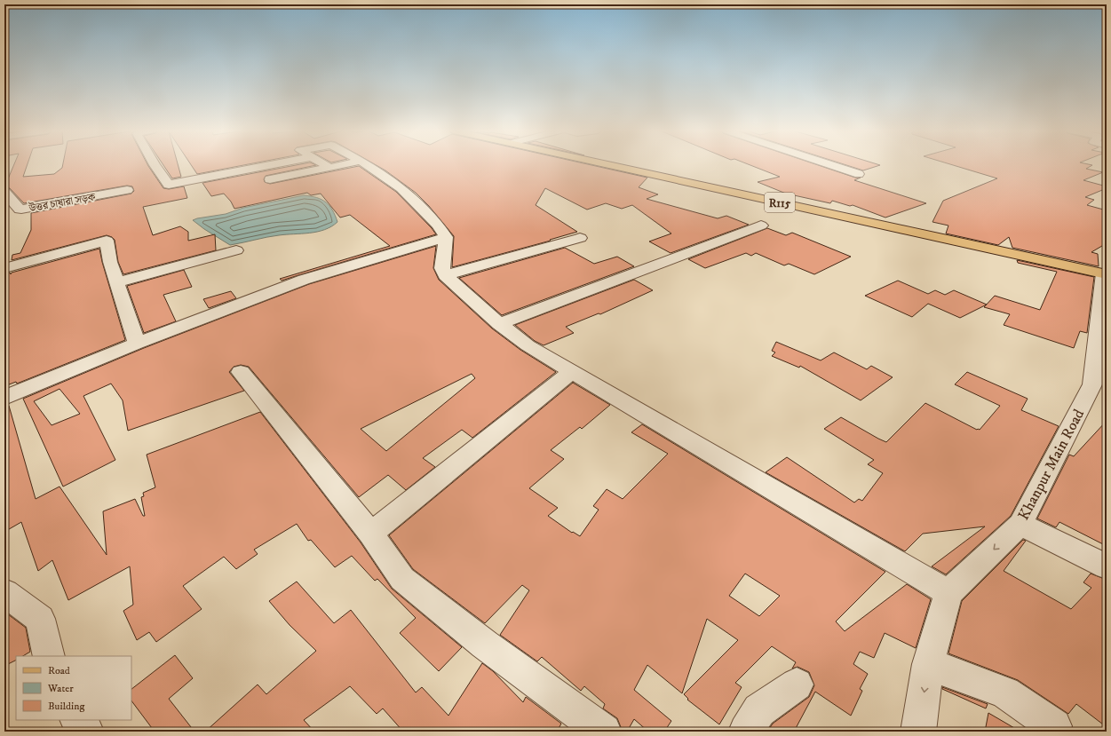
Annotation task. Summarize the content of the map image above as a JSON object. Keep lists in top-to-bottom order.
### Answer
{
  "streets": {
    "main road": ["R115"],
    "street": ["উত্তর চাষারা সড়ক", "Khanpur Main Road"]
  },
  "crossings": [
    ["R115", "Khanpur Main Road"]
  ],
  "legend": ["Road", "Water", "Building"]
}
